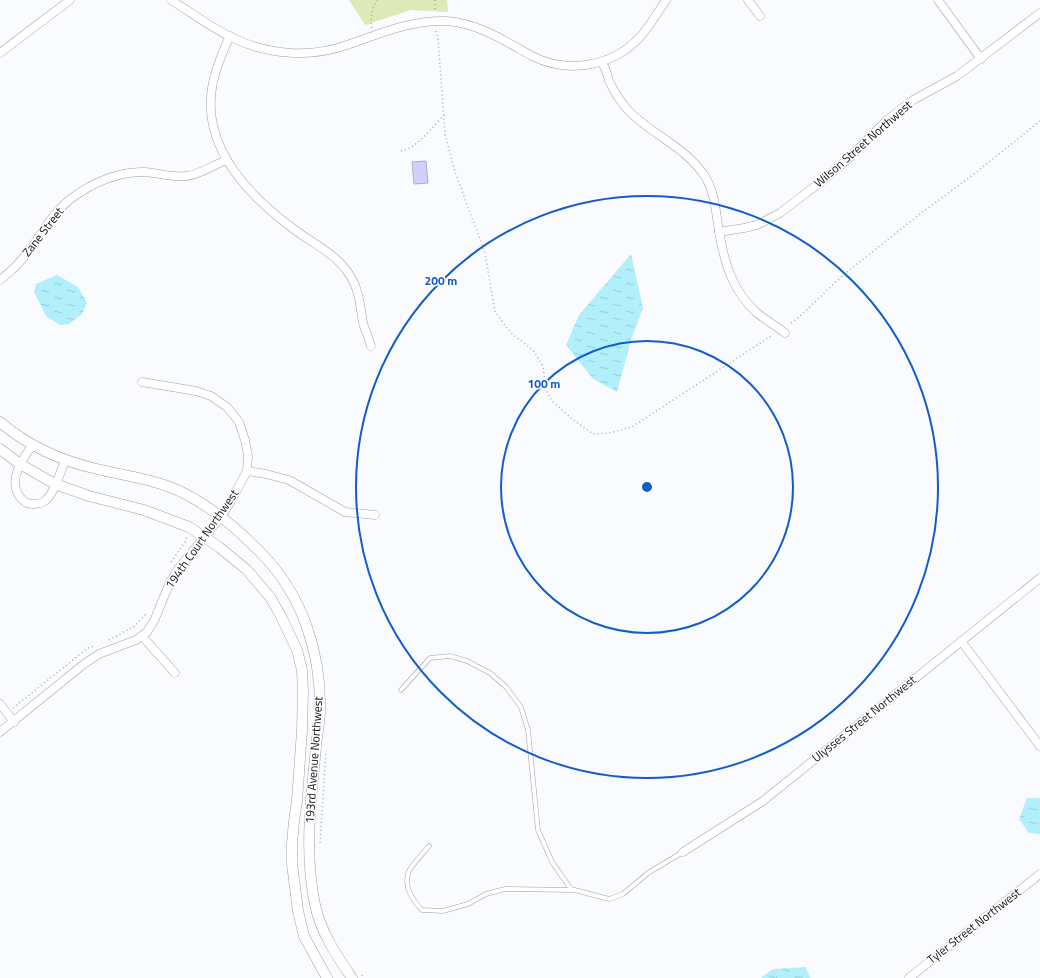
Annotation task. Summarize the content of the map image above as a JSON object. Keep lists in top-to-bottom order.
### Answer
{
  "streets": {
    "street": [
      "Wilson Street Northwest",
      "Zane Street",
      "194th Court Northwest",
      "Ulysses Street Northwest",
      "193rd Avenue Northwest",
      "Tyler Street Northwest"
    ]
  },
  "crossings": [
    ["194th Court Northwest", "193rd Avenue Northwest"]
  ],
  "rings": ["200 m", "100 m"]
}
